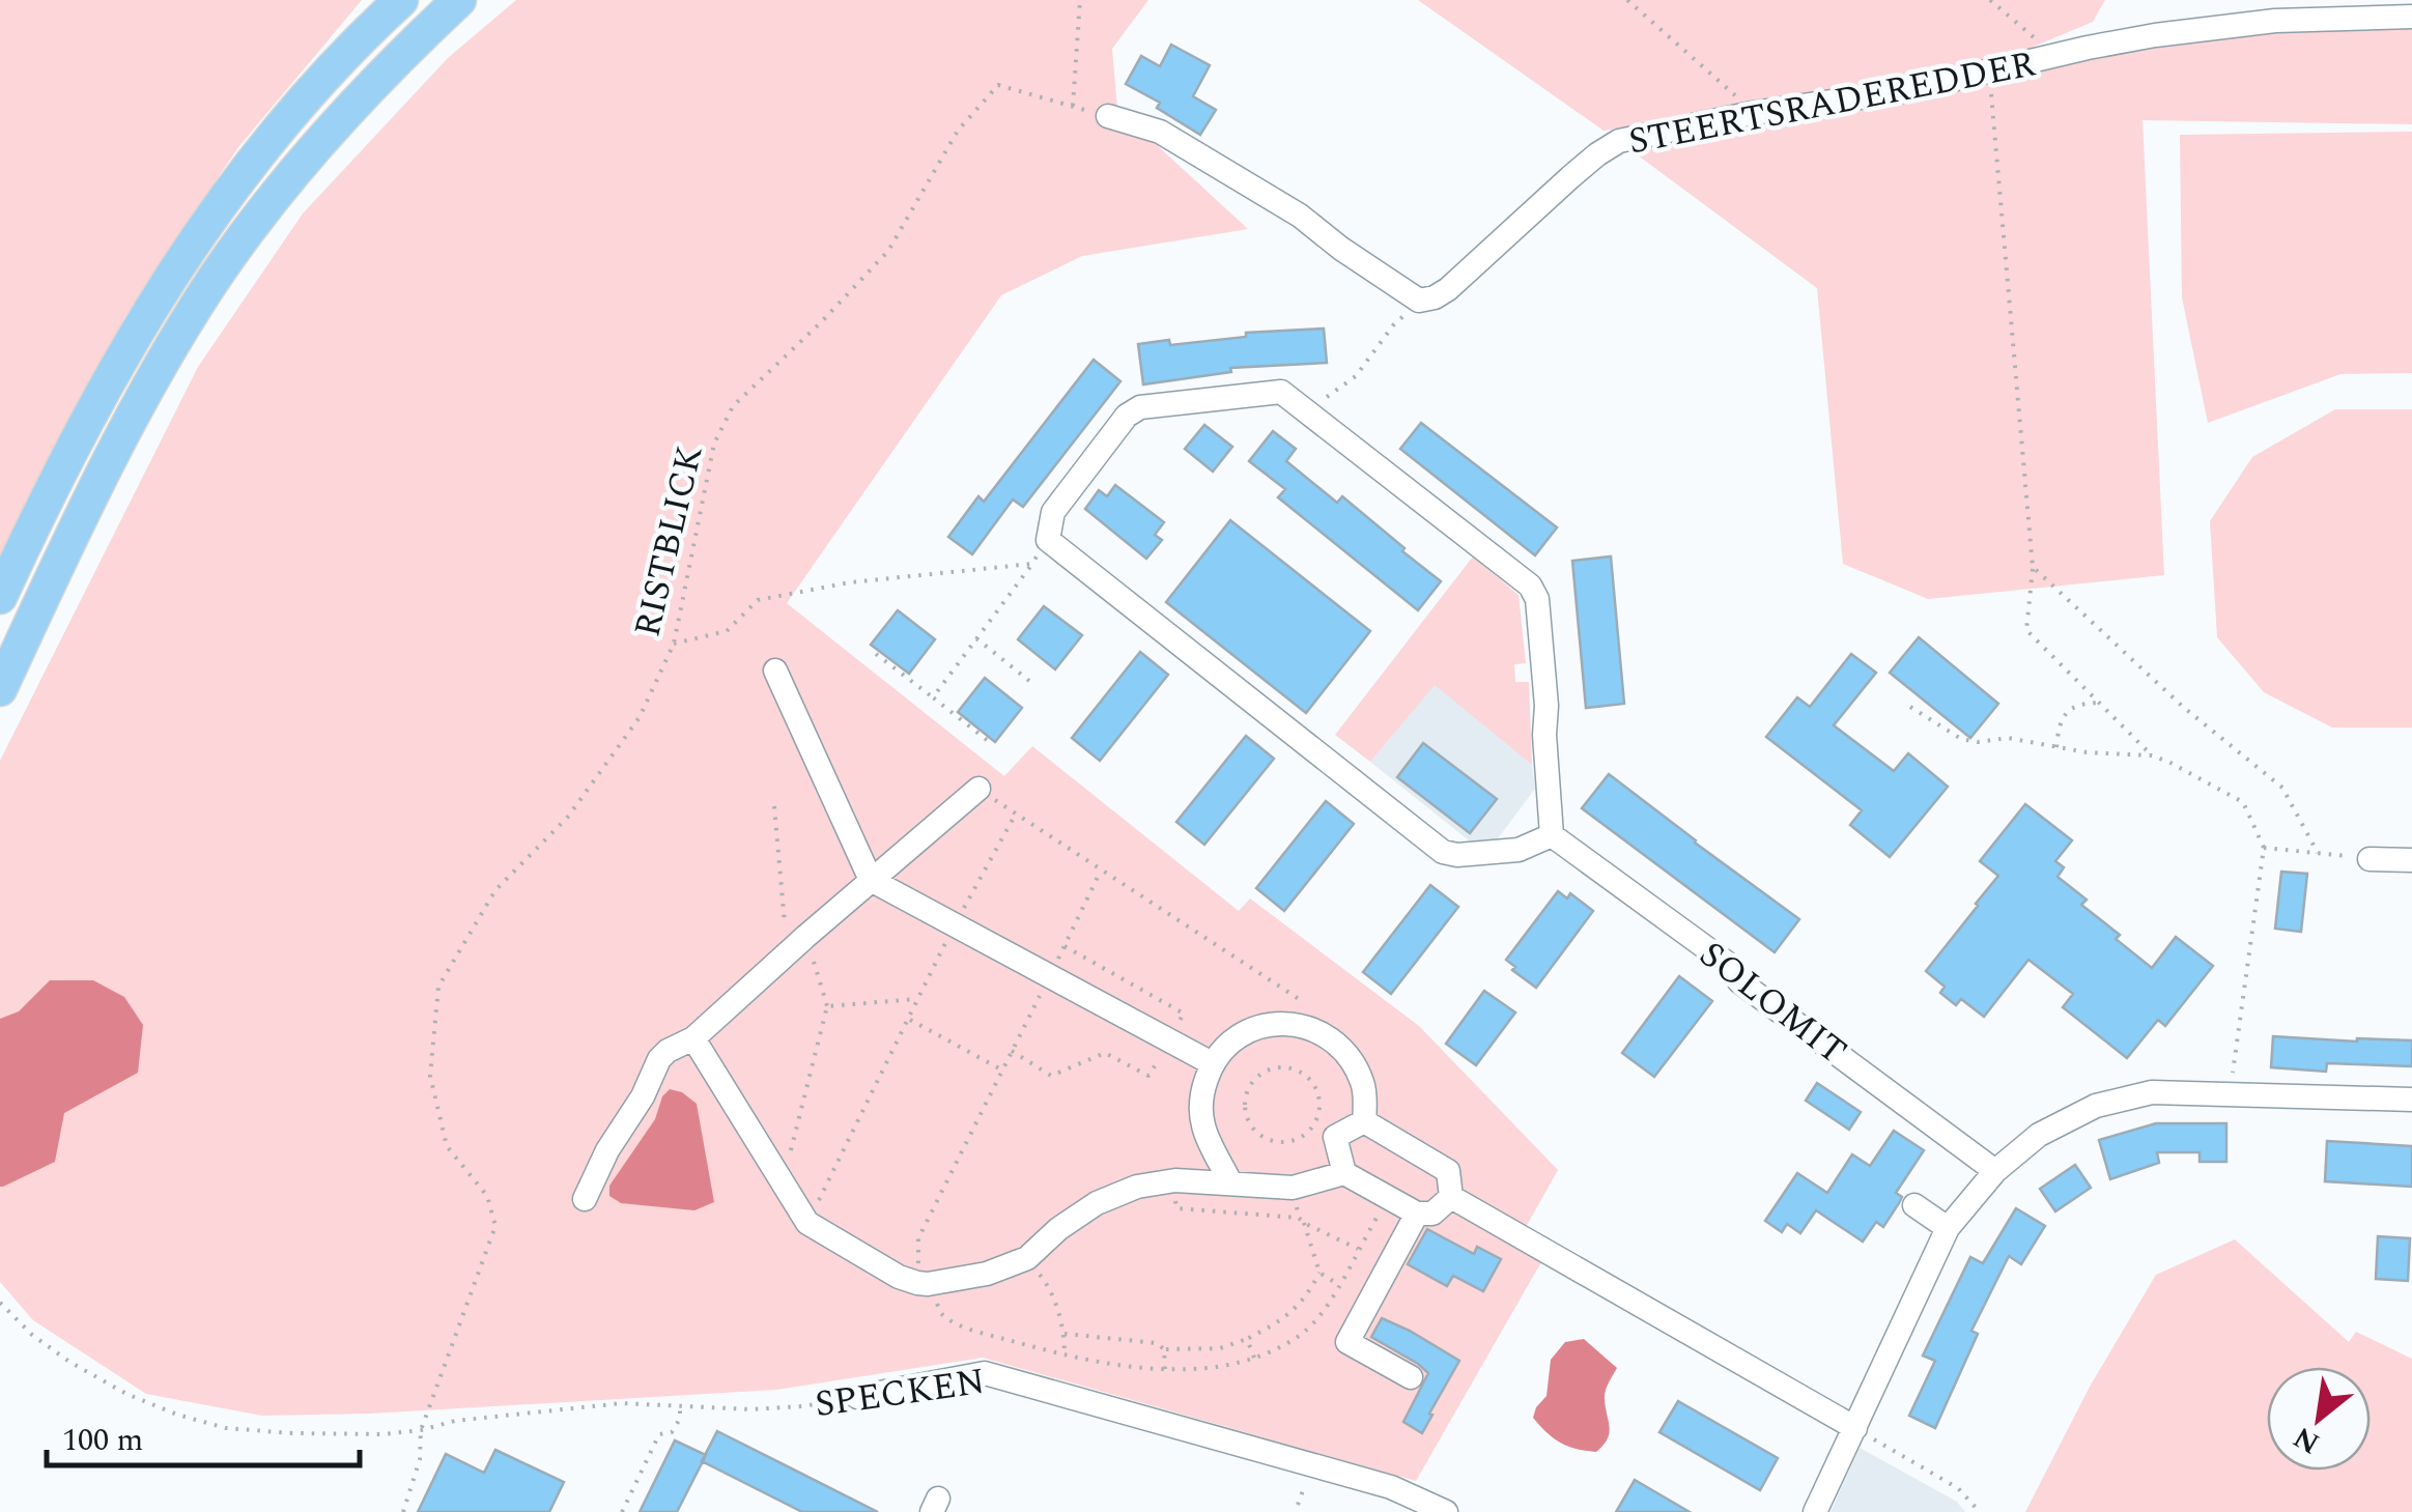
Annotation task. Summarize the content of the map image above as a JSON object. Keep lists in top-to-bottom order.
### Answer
{
  "streets": {
    "street": ["STEERTSRADEREDDER", "SOLOMIT", "SPECKEN"],
    "path": ["RISTBLICK"]
  },
  "crossings": [
    ["RISTBLICK", "SPECKEN"]
  ],
  "scale_bar": "100 m",
  "north": "bottom left"
}
